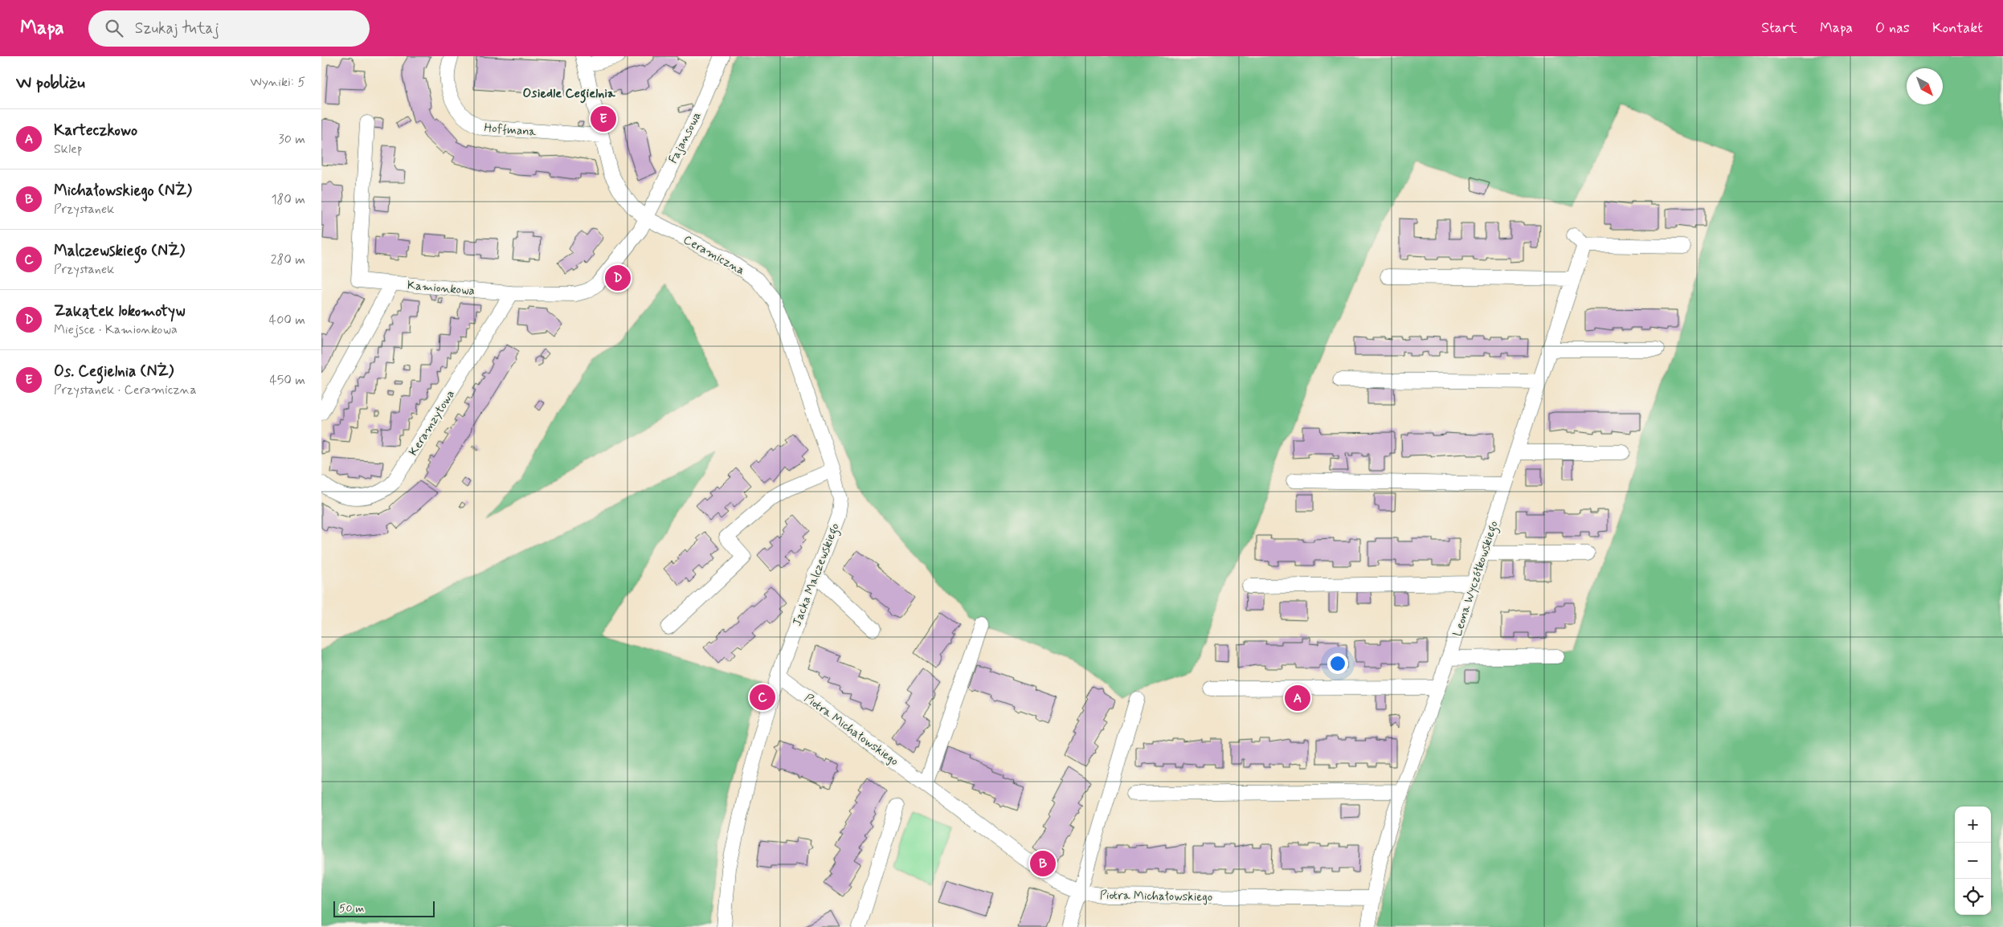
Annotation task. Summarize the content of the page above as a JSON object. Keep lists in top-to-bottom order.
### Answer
{
  "streets": {
    "street": [
      "Hoffmana",
      "Fajansowa",
      "Ceramiczna",
      "Kamionkowa",
      "Keramzytowa",
      "Jacka Malczewskiego",
      "Leona Wyczółkowskiego",
      "Piotra Michałowskiego"
    ]
  },
  "crossings": [
    ["Hoffmana", "Ceramiczna"],
    ["Fajansowa", "Ceramiczna"],
    ["Fajansowa", "Kamionkowa"],
    ["Ceramiczna", "Kamionkowa"],
    ["Ceramiczna", "Jacka Malczewskiego"],
    ["Kamionkowa", "Keramzytowa"],
    ["Jacka Malczewskiego", "Piotra Michałowskiego"],
    ["Leona Wyczółkowskiego", "Piotra Michałowskiego"]
  ],
  "districts": ["Osiedle Cegielnia"],
  "scale_bar": "50 m",
  "north": "bottom right",
  "page": {
    "header": "Mapa",
    "search": "Szukaj tutaj",
    "nav": [
      "Start",
      "Mapa",
      "O nas",
      "Kontakt"
    ],
    "heading": ["W pobliżu", "Wyniki: 5"],
    "pins": [
      "E",
      "D",
      "C",
      "A",
      "B"
    ],
    "list": [
      {
        "mark": "A",
        "name": "Karteczkowo",
        "note": "Sklep",
        "value": "30 m"
      },
      {
        "mark": "B",
        "name": "Michałowskiego (NŻ)",
        "note": "Przystanek",
        "value": "180 m"
      },
      {
        "mark": "C",
        "name": "Malczewskiego (NŻ)",
        "note": "Przystanek",
        "value": "280 m"
      },
      {
        "mark": "D",
        "name": "Zakątek lokomotyw",
        "note": "Miejsce · Kamionkowa",
        "value": "400 m"
      },
      {
        "mark": "E",
        "name": "Os. Cegielnia (NŻ)",
        "note": "Przystanek · Ceramiczna",
        "value": "450 m"
      }
    ],
    "map_buttons": ["+", "−"],
    "scale": "50 m"
  }
}
